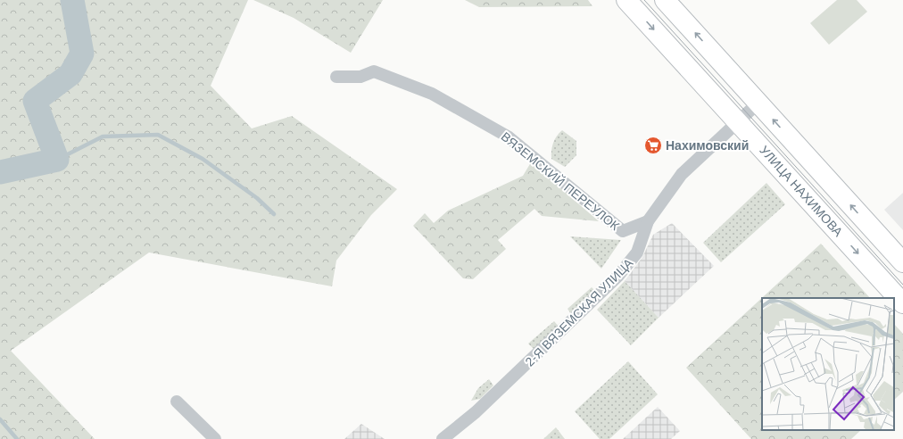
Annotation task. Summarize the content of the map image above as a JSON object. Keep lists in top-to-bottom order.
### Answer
{
  "streets": {
    "main road": ["УЛИЦА НАХИМОВА"],
    "street": ["ВЯЗЕМСКИЙ ПЕРЕУЛОК", "2-Я ВЯЗЕМСКАЯ УЛИЦА"]
  },
  "crossings": [
    ["ВЯЗЕМСКИЙ ПЕРЕУЛОК", "2-Я ВЯЗЕМСКАЯ УЛИЦА"],
    ["УЛИЦА НАХИМОВА", "2-Я ВЯЗЕМСКАЯ УЛИЦА"]
  ],
  "places": {
    "supermarket": ["Нахимовский"]
  }
}
